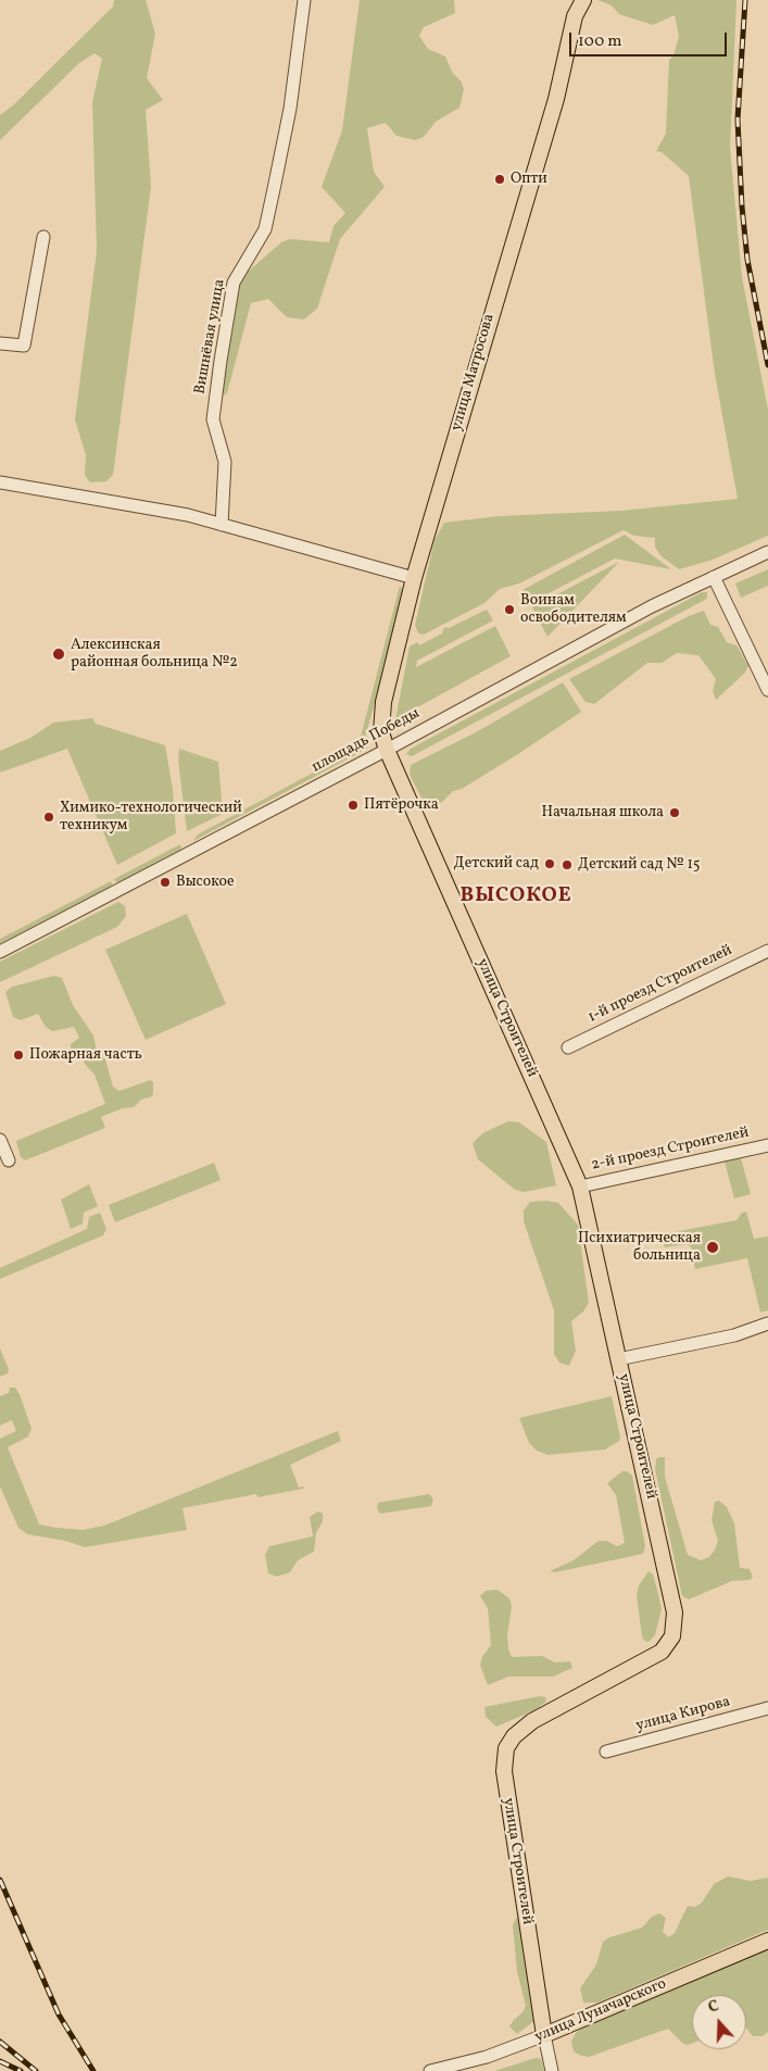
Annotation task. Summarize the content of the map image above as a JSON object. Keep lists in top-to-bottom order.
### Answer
{
  "streets": {
    "main road": ["улица Матросова", "улица Строителей", "улица Луначарского"],
    "street": [
      "Вишнёвая улица",
      "площадь Победы",
      "1-й проезд Строителей",
      "2-й проезд Строителей",
      "улица Кирова"
    ]
  },
  "crossings": [
    ["улица Матросова", "площадь Победы"],
    ["улица Матросова", "улица Строителей"],
    ["площадь Победы", "улица Строителей"],
    ["улица Строителей", "2-й проезд Строителей"],
    ["улица Строителей", "улица Луначарского"]
  ],
  "districts": ["ВЫСОКОЕ"],
  "places": [
    "Опти",
    "Воинам освободителям",
    "Алексинская районная больница №2",
    "Пятёрочка",
    "Начальная школа",
    "Химико-технологический техникум",
    "Детский сад",
    "Детский сад № 15",
    "Высокое",
    "Пожарная часть",
    "Психиатрическая больница"
  ],
  "scale_bar": "100 m",
  "north": "top"
}
